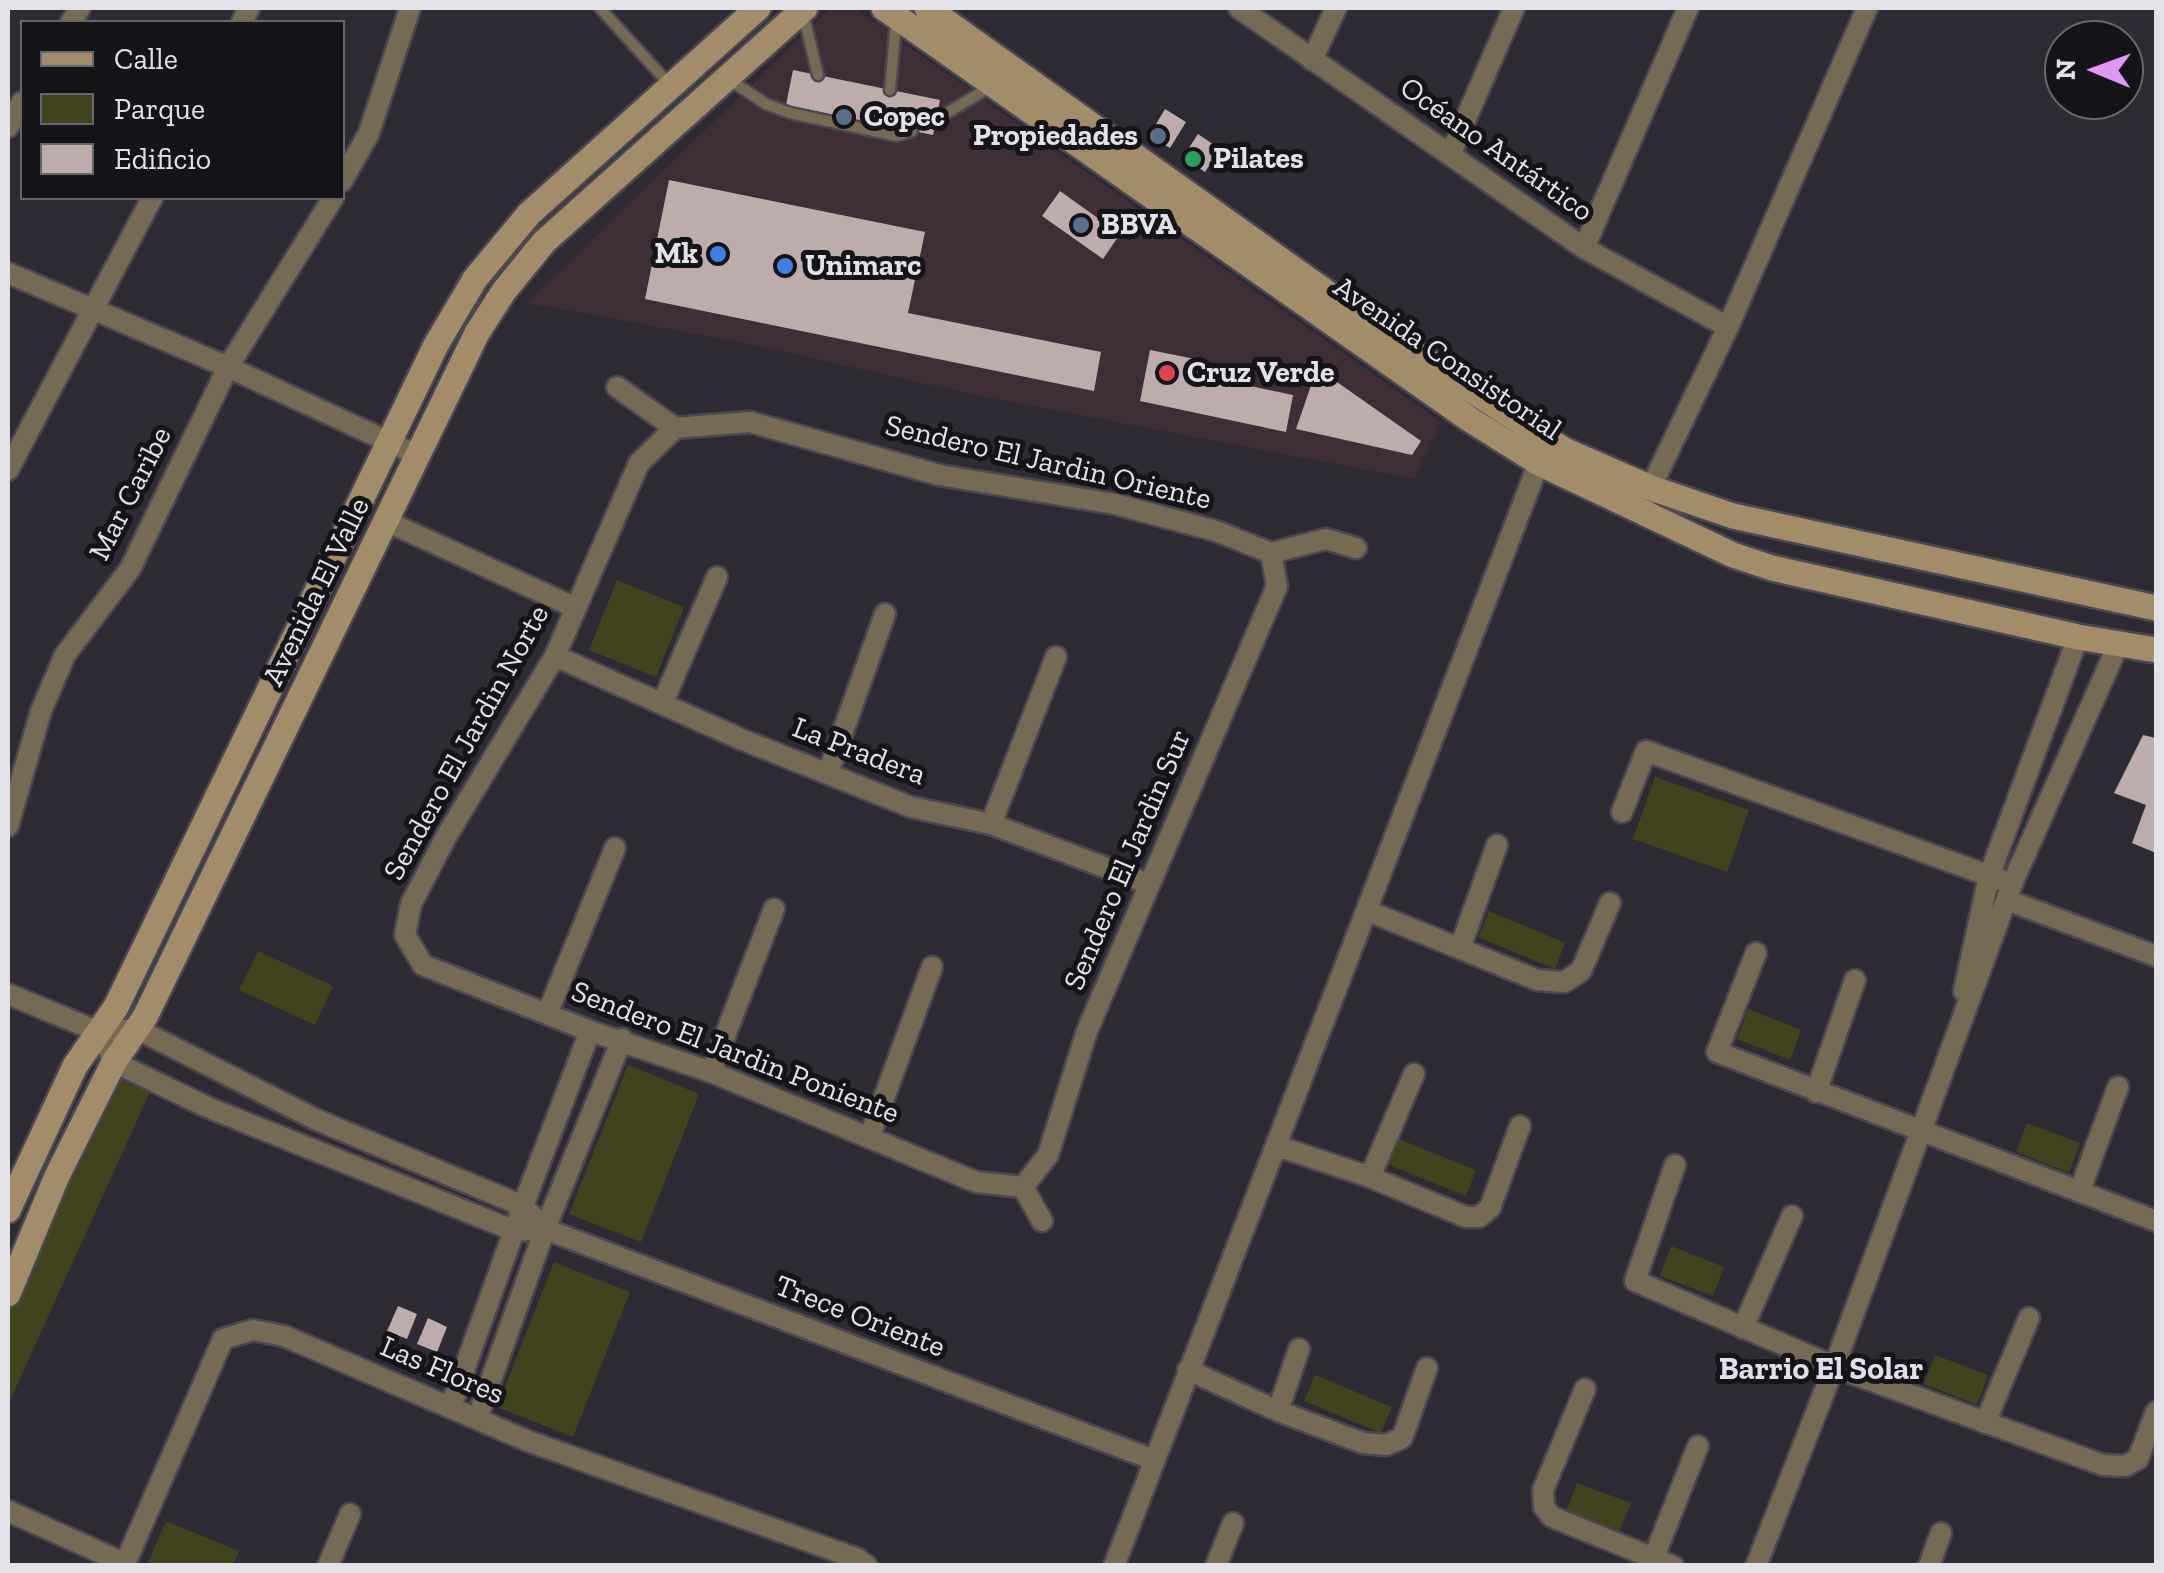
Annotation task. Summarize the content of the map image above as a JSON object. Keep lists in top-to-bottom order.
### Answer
{
  "streets": {
    "street": [
      "Océano Antártico",
      "Avenida Consistorial",
      "Sendero El Jardin Oriente",
      "Mar Caribe",
      "Avenida El Valle",
      "Sendero El Jardin Norte",
      "La Pradera",
      "Sendero El Jardin Sur",
      "Sendero El Jardin Poniente",
      "Trece Oriente",
      "Las Flores"
    ]
  },
  "crossings": [
    ["Sendero El Jardin Oriente", "Sendero El Jardin Norte"],
    ["Sendero El Jardin Oriente", "Sendero El Jardin Sur"],
    ["Avenida El Valle", "Trece Oriente"],
    ["Sendero El Jardin Norte", "La Pradera"],
    ["Sendero El Jardin Norte", "Sendero El Jardin Poniente"],
    ["La Pradera", "Sendero El Jardin Sur"],
    ["Sendero El Jardin Sur", "Sendero El Jardin Poniente"]
  ],
  "districts": ["Barrio El Solar"],
  "places": [
    "Copec",
    "Propiedades",
    "Pilates",
    "BBVA",
    "Mk",
    "Unimarc",
    "Cruz Verde"
  ],
  "legend": ["Calle", "Parque", "Edificio"],
  "north": "left"
}
